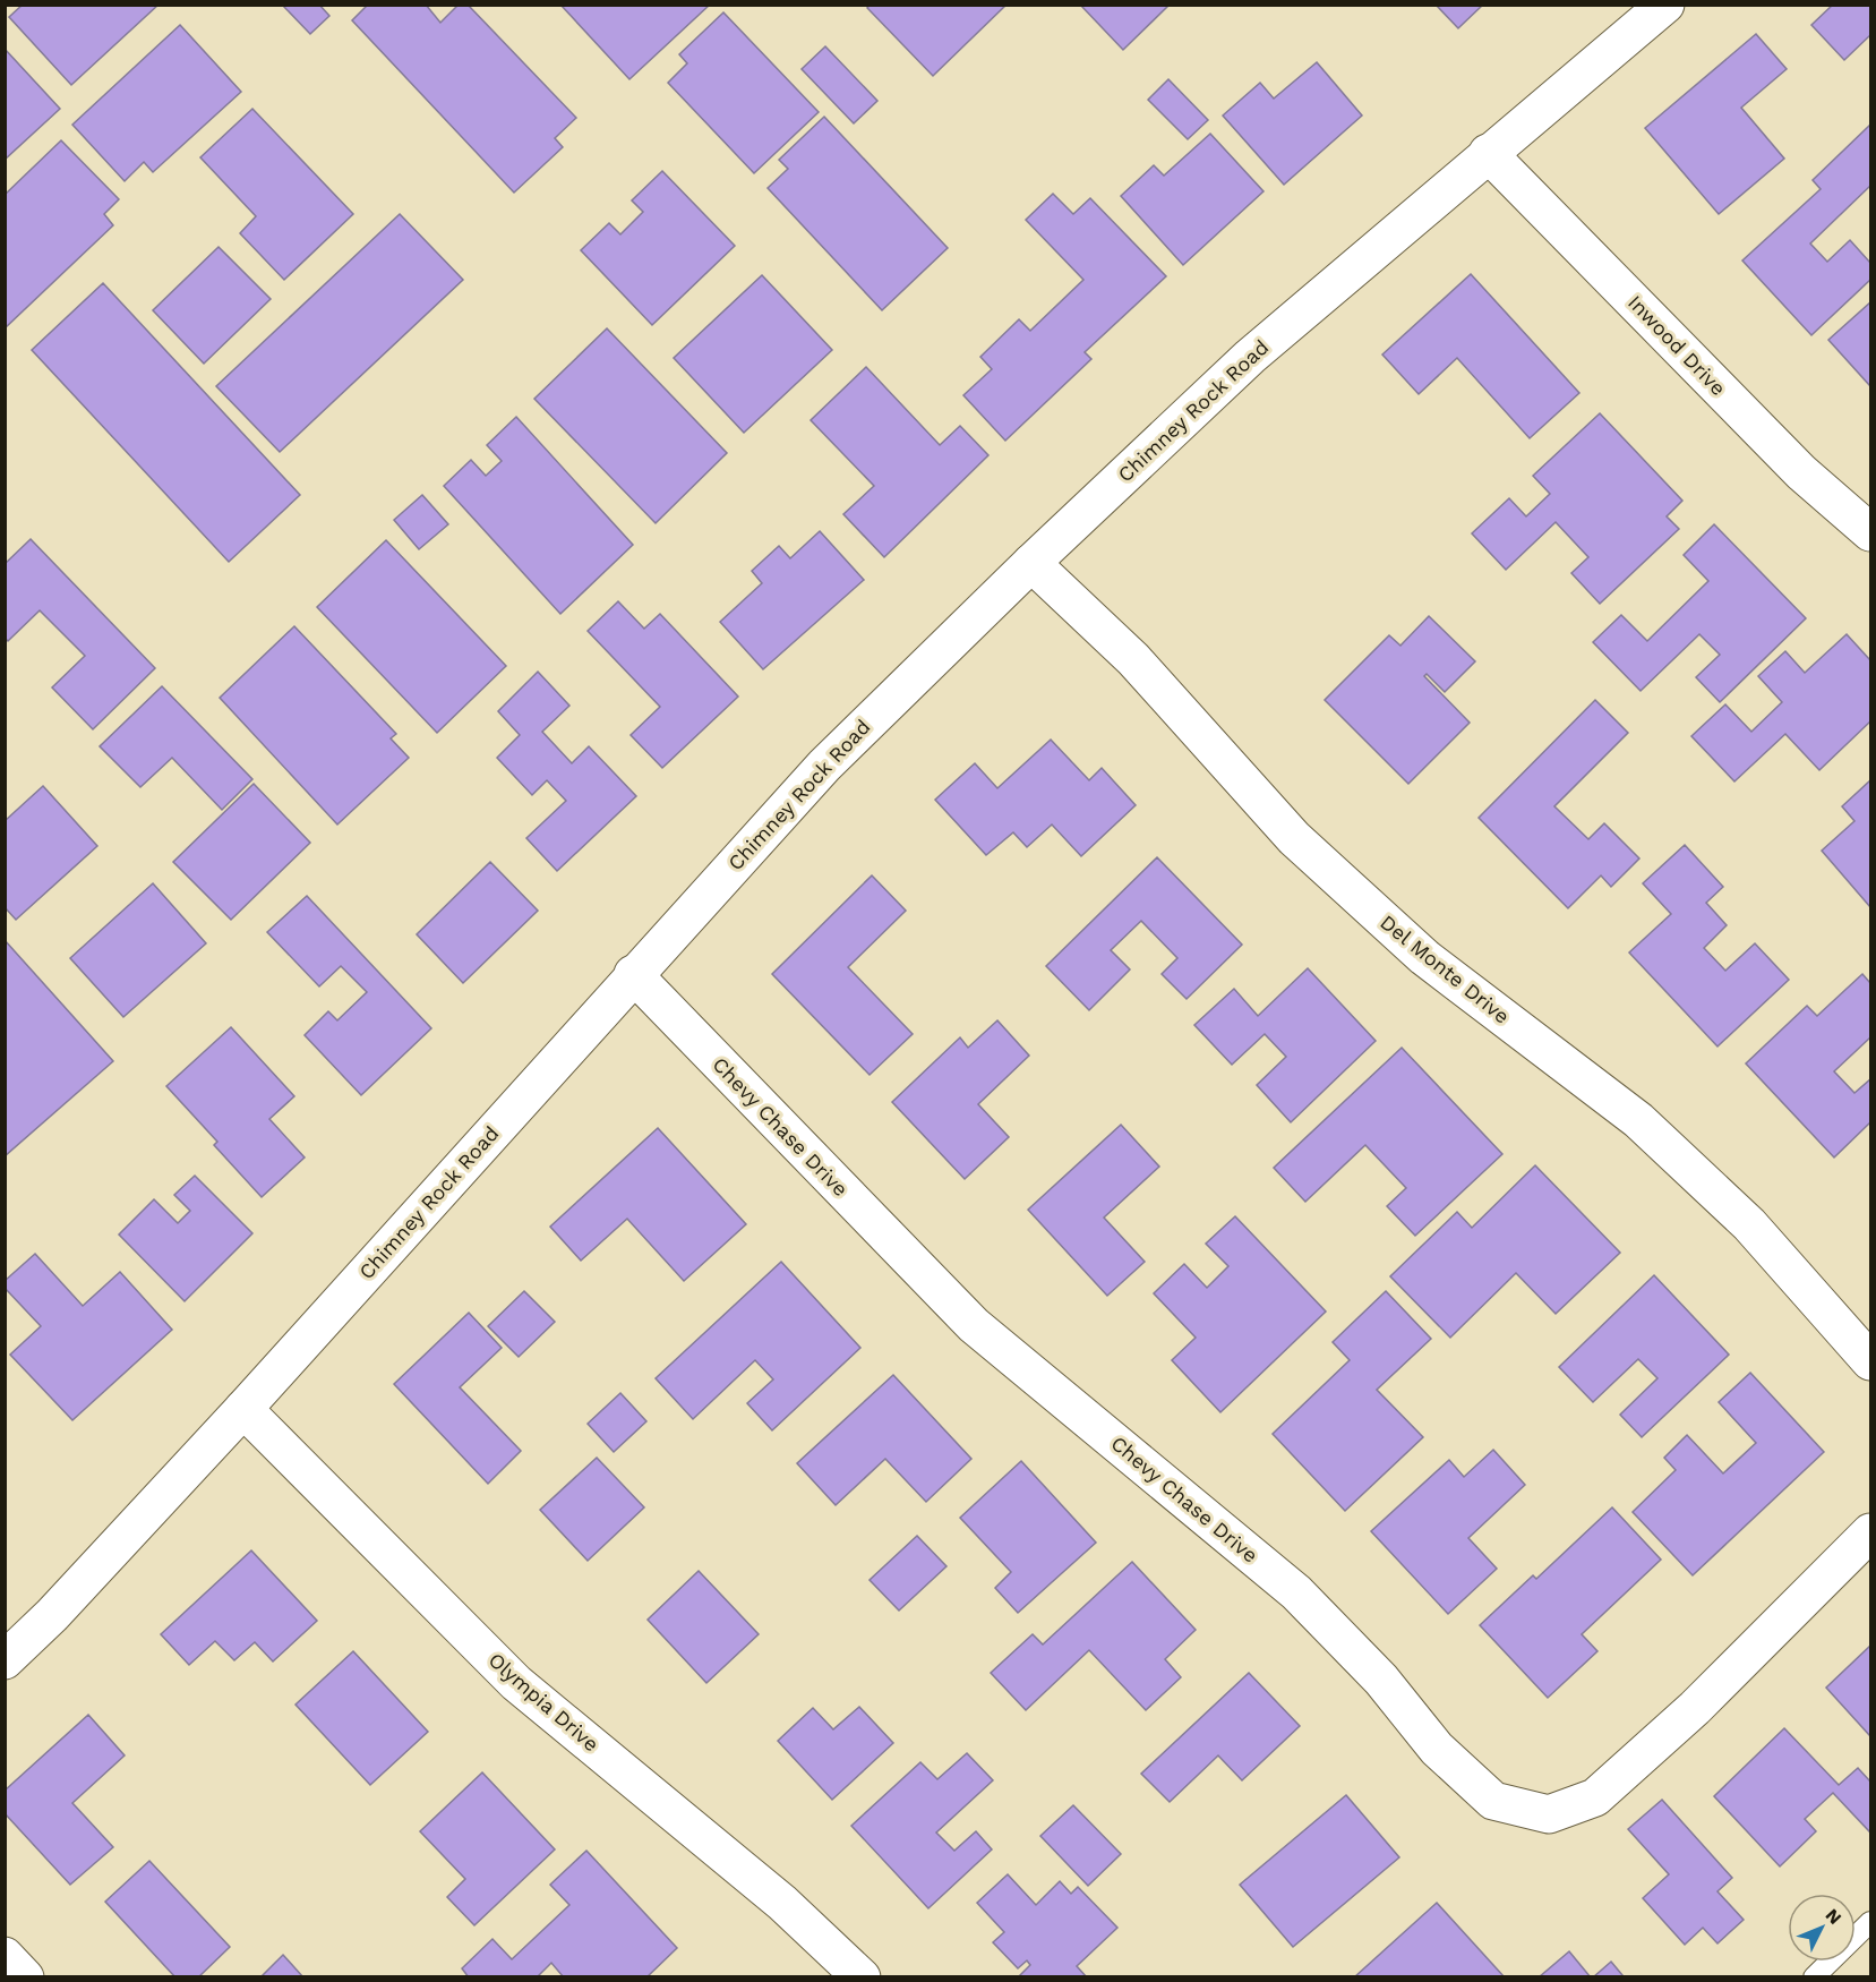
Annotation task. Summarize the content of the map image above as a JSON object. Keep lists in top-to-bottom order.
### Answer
{
  "streets": {
    "street": [
      "Inwood Drive",
      "Chimney Rock Road",
      "Del Monte Drive",
      "Chevy Chase Drive",
      "Olympia Drive"
    ]
  },
  "crossings": [
    ["Inwood Drive", "Chimney Rock Road"],
    ["Chimney Rock Road", "Del Monte Drive"],
    ["Chimney Rock Road", "Chevy Chase Drive"],
    ["Chimney Rock Road", "Olympia Drive"]
  ],
  "north": "top right"
}
